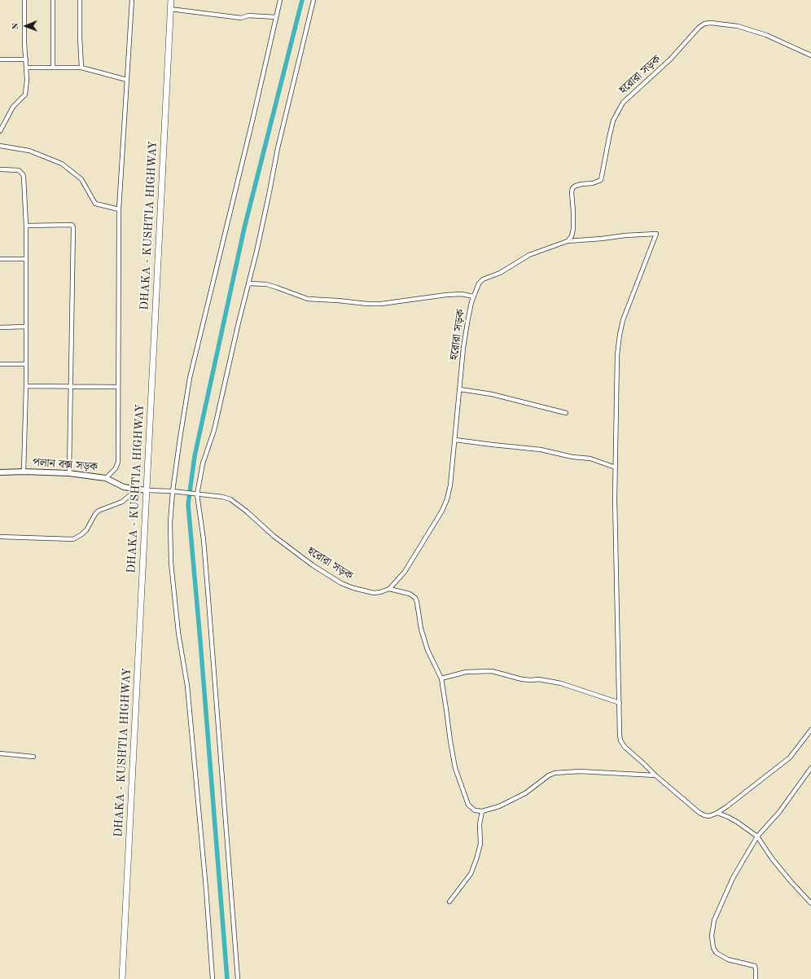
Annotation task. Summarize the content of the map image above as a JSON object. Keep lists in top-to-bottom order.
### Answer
{
  "streets": {
    "main road": ["DHAKA - KUSHTIA HIGHWAY", "পলান বক্স সড়ক"],
    "street": ["হরোরা সড়ক"]
  },
  "crossings": [
    ["হরোরা সড়ক", "DHAKA - KUSHTIA HIGHWAY"],
    ["হরোরা সড়ক", "পলান বক্স সড়ক"],
    ["DHAKA - KUSHTIA HIGHWAY", "পলান বক্স সড়ক"]
  ],
  "north": "left"
}
